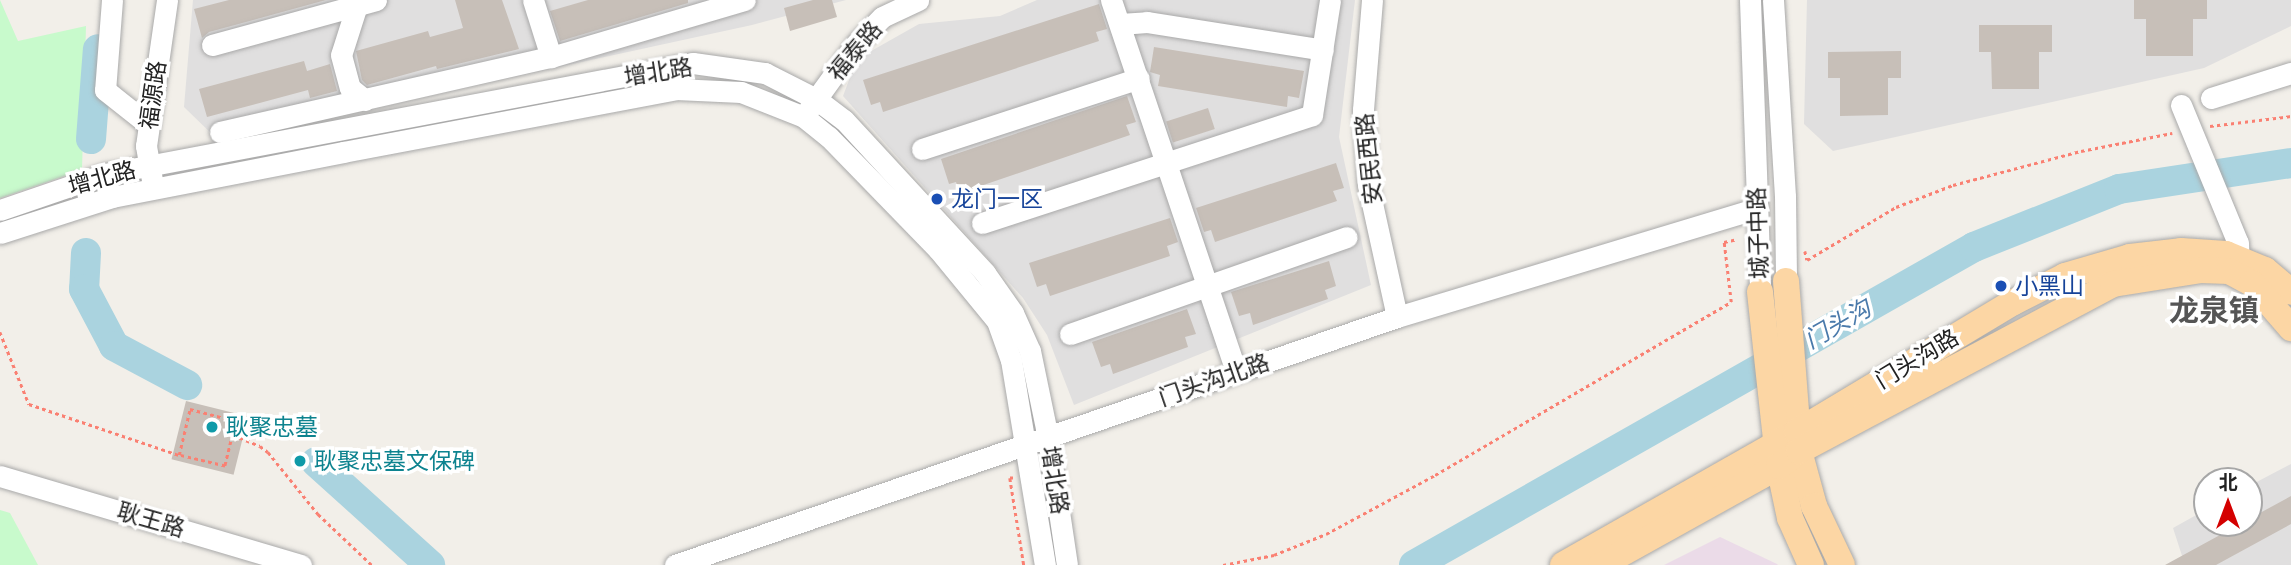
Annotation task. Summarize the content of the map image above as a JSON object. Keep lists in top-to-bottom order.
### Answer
{
  "streets": {
    "main road": ["城子中路", "门头沟路"],
    "street": [
      "福泰路",
      "增北路",
      "福源路",
      "安民西路",
      "门头沟北路",
      "耿王路"
    ]
  },
  "crossings": [
    ["福泰路", "增北路"],
    ["增北路", "福源路"],
    ["增北路", "门头沟北路"],
    ["安民西路", "门头沟北路"],
    ["城子中路", "门头沟路"],
    ["城子中路", "门头沟北路"]
  ],
  "districts": ["龙泉镇"],
  "water": ["门头沟"],
  "places": [
    "龙门一区",
    "小黑山",
    "耿聚忠墓",
    "耿聚忠墓文保碑"
  ],
  "north": "top"
}
